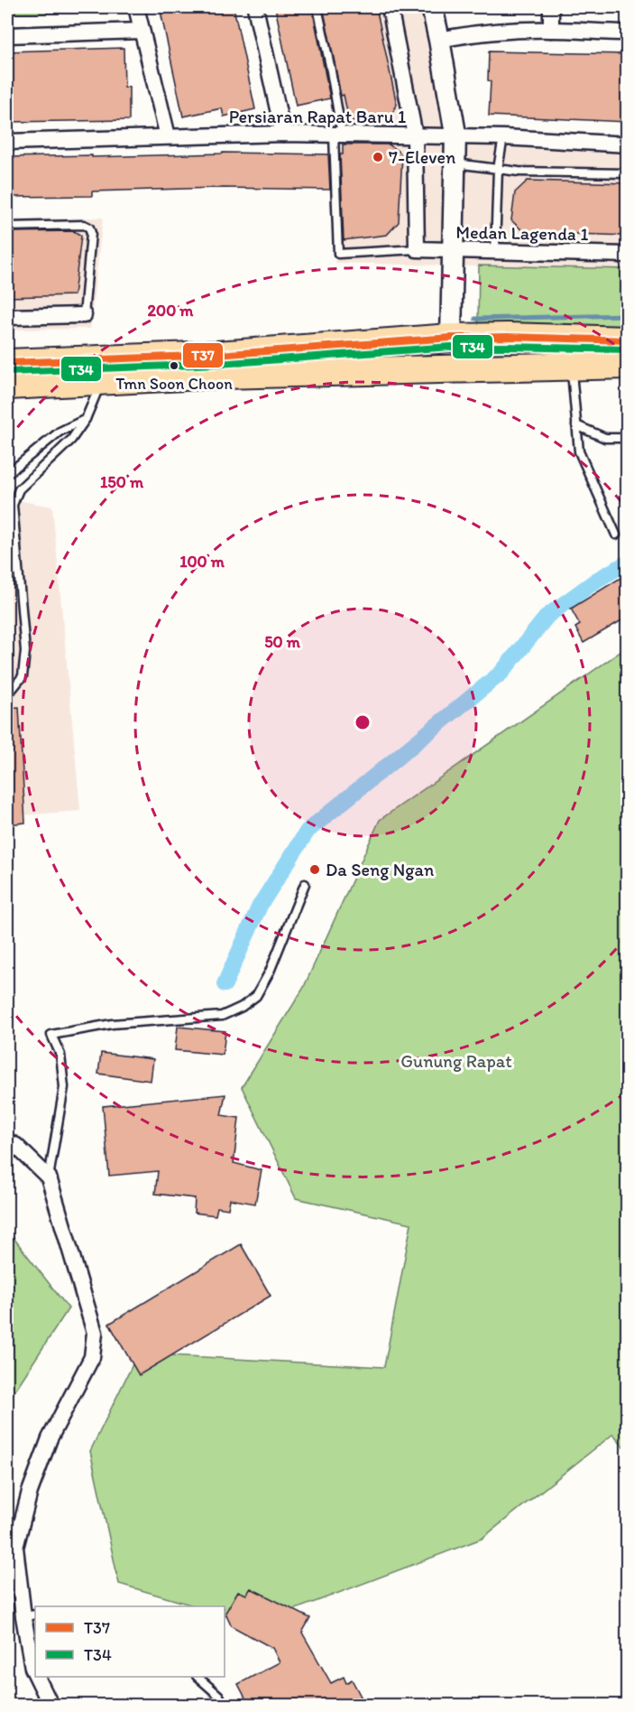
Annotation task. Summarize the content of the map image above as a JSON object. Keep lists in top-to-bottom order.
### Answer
{
  "streets": {
    "street": ["Persiaran Rapat Baru 1", "Medan Lagenda 1"]
  },
  "parks": ["Gunung Rapat"],
  "places": ["7-Eleven", "Tmn Soon Choon", "Da Seng Ngan"],
  "lines": ["transit line T37", "transit line T34"],
  "legend": ["T37", "T34"],
  "rings": [
    "200 m",
    "150 m",
    "100 m",
    "50 m"
  ]
}
